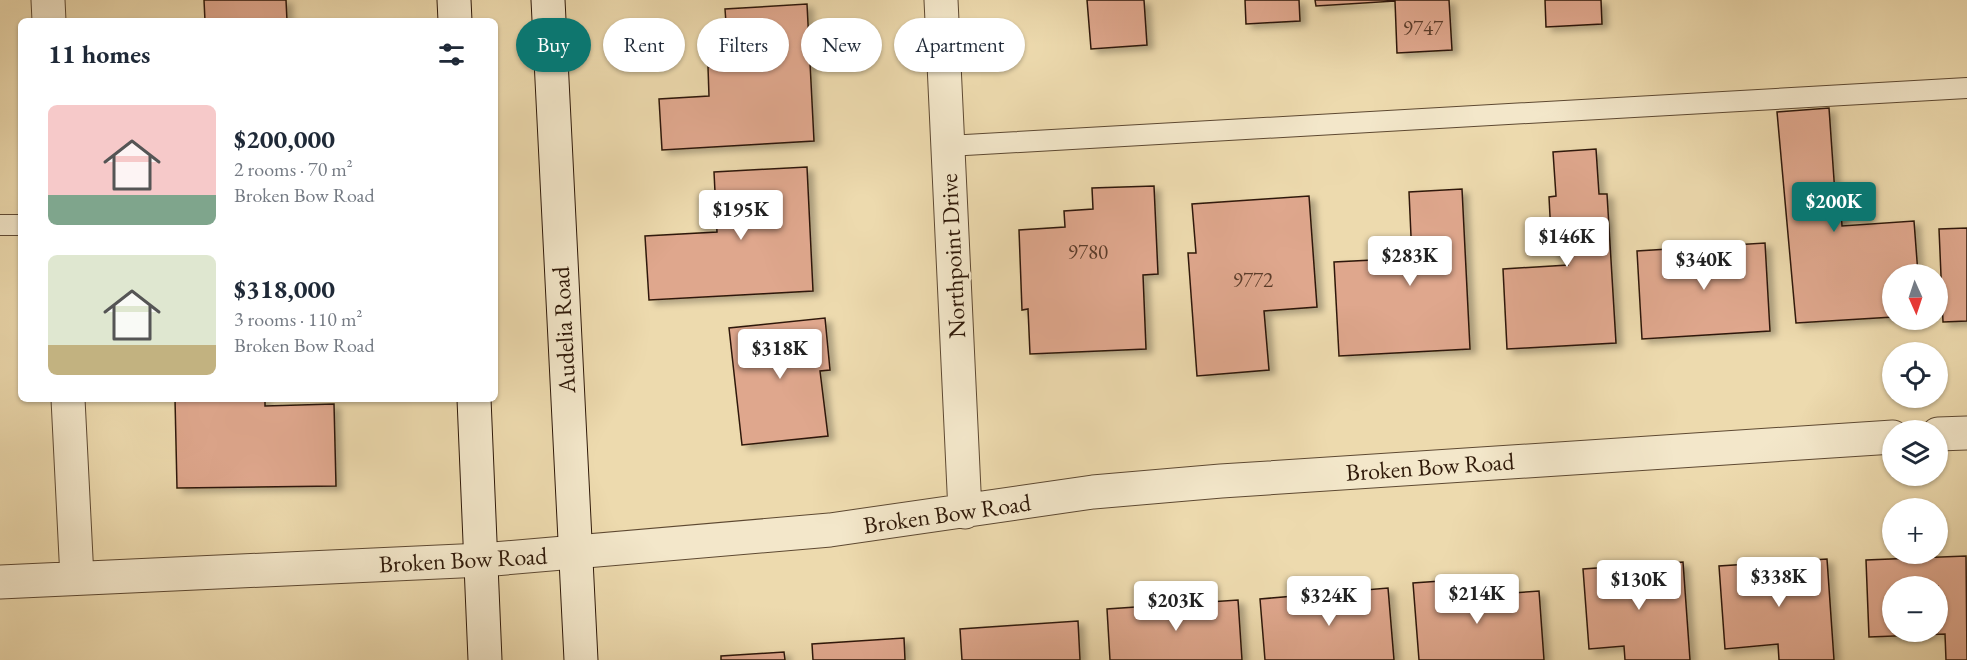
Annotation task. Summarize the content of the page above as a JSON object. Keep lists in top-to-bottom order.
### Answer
{
  "streets": {
    "street": ["Northpoint Drive", "Audelia Road", "Broken Bow Road"]
  },
  "crossings": [
    ["Northpoint Drive", "Broken Bow Road"],
    ["Audelia Road", "Broken Bow Road"]
  ],
  "house_numbers": ["9747", "9780", "9772"],
  "north": "bottom",
  "page": {
    "chip": [
      "Buy",
      "Rent",
      "Filters",
      "New",
      "Apartment"
    ],
    "heading": "11 homes",
    "list": [
      {
        "name": "$200,000",
        "note": "2 rooms · 70 m² · Broken Bow Road"
      },
      {
        "name": "$318,000",
        "note": "3 rooms · 110 m² · Broken Bow Road"
      }
    ],
    "price": [
      "$200K",
      "$195K",
      "$146K",
      "$283K",
      "$340K",
      "$318K",
      "$338K",
      "$130K",
      "$214K",
      "$324K",
      "$203K"
    ],
    "map_buttons": ["+", "−"]
  }
}
